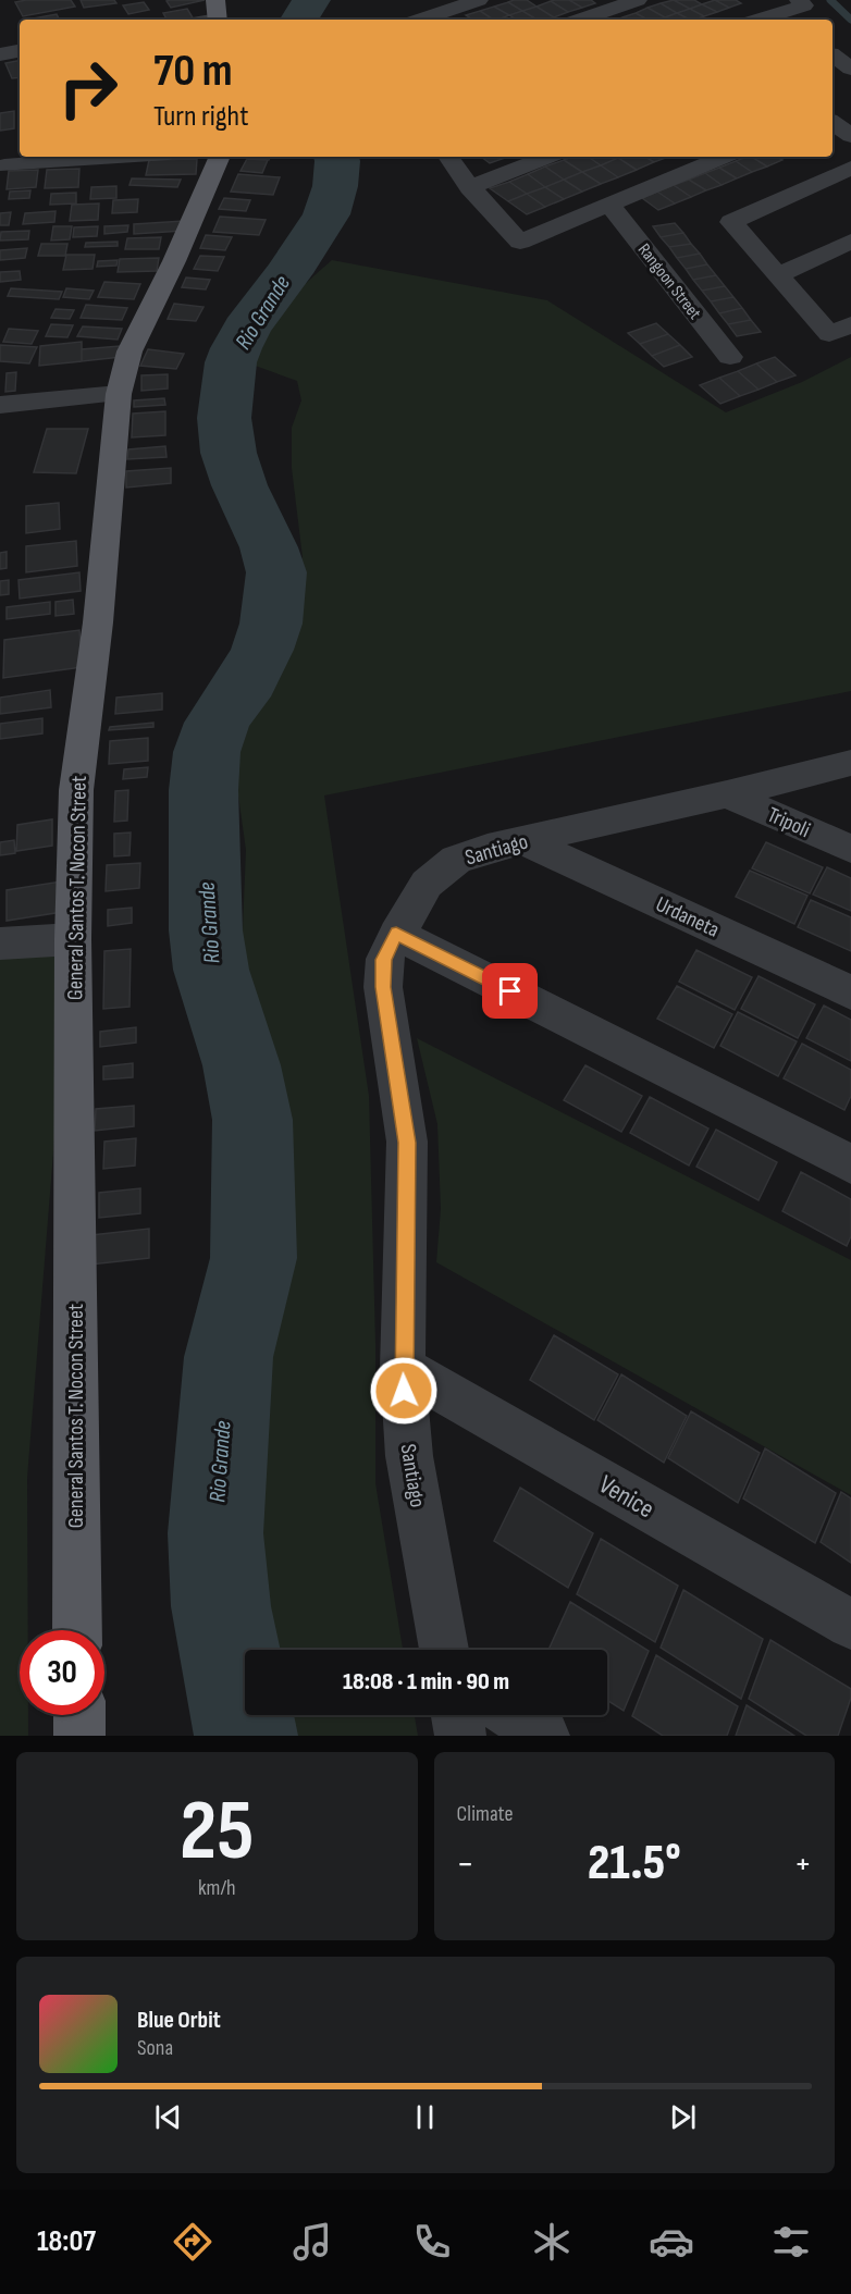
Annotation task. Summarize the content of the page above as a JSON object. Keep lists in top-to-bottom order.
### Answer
{
  "streets": {
    "main road": ["General Santos T. Nocon Street"],
    "street": [
      "Rangoon Street",
      "Tripoli",
      "Santiago",
      "Urdaneta",
      "Venice"
    ]
  },
  "crossings": [
    ["Tripoli", "Santiago"],
    ["Santiago", "Urdaneta"],
    ["Santiago", "Venice"]
  ],
  "water": ["Rio Grande"],
  "page": {
    "turn": ["70 m", "Turn right"],
    "limit": "30",
    "trip": "18:08 · 1 min · 90 m",
    "tile": [
      ["25", "km/h"],
      "Climate"
    ],
    "heat": ["−", "21.5°", "+"],
    "song": ["Blue Orbit", "Sona"],
    "tabs": "18:07"
  }
}
